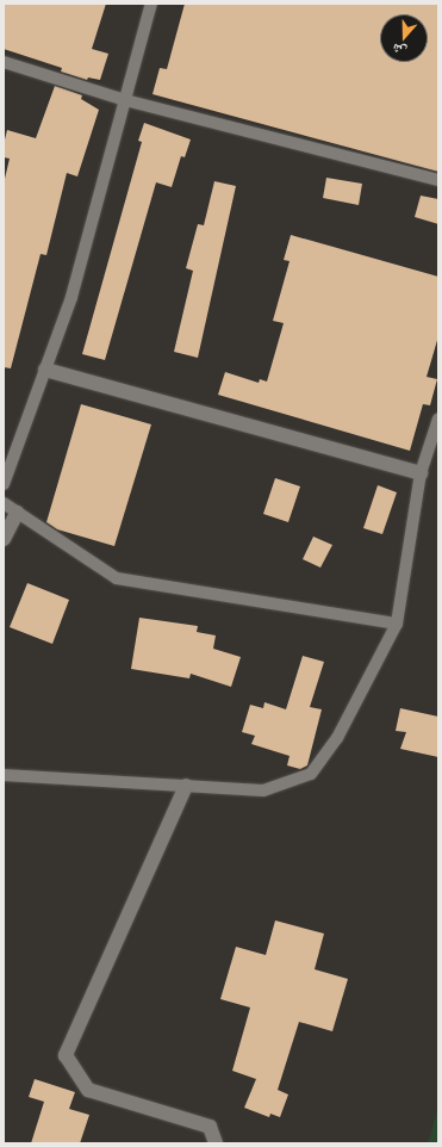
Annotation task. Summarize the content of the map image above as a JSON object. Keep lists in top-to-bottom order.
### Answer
{
  "north": "bottom"
}
